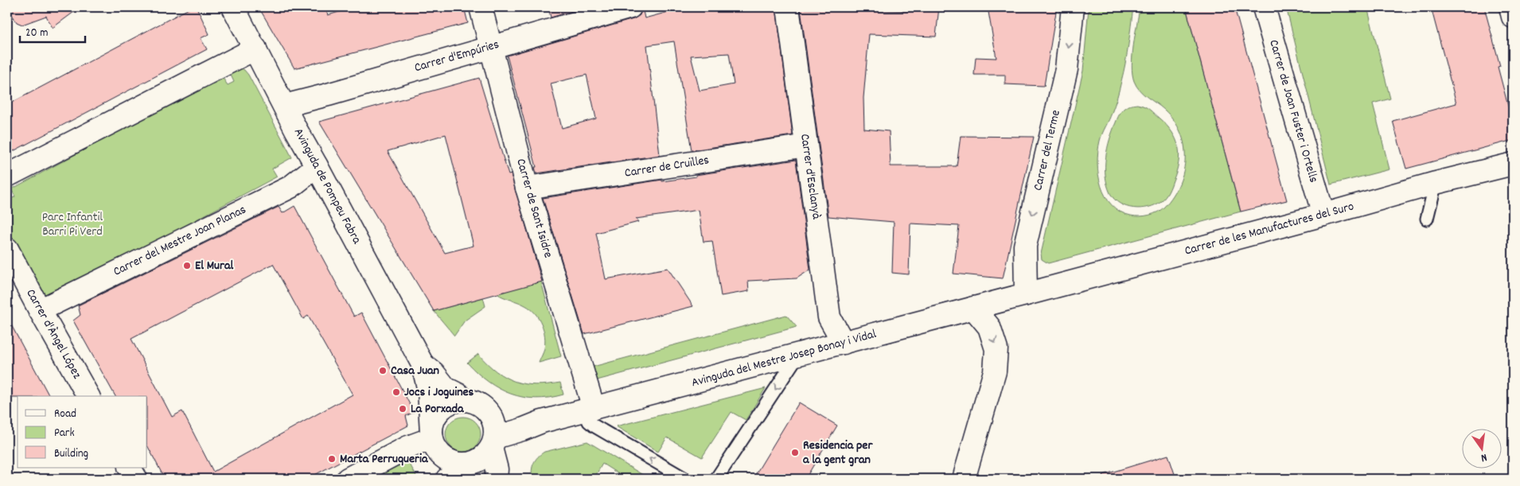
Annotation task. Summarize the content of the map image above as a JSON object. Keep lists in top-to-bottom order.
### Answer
{
  "streets": {
    "street": [
      "Carrer d'Empúries",
      "Carrer de Joan Fuster i Ortells",
      "Carrer del Terme",
      "Carrer de Cruïlles",
      "Carrer d'Esclanyà",
      "Avinguda de Pompeu Fabra",
      "Carrer de Sant Isidre",
      "Carrer de les Manufactures del Suro",
      "Carrer del Mestre Joan Planas",
      "Carrer d'Àngel López",
      "Avinguda del Mestre Josep Bonay i Vidal"
    ]
  },
  "crossings": [
    ["Carrer d'Empúries", "Avinguda de Pompeu Fabra"],
    ["Carrer d'Empúries", "Carrer de Sant Isidre"],
    ["Carrer de Joan Fuster i Ortells", "Carrer de les Manufactures del Suro"],
    ["Carrer del Terme", "Carrer de les Manufactures del Suro"],
    ["Carrer del Terme", "Avinguda del Mestre Josep Bonay i Vidal"],
    ["Carrer de Cruïlles", "Carrer d'Esclanyà"],
    ["Carrer de Cruïlles", "Carrer de Sant Isidre"],
    ["Carrer d'Esclanyà", "Avinguda del Mestre Josep Bonay i Vidal"],
    ["Avinguda de Pompeu Fabra", "Carrer del Mestre Joan Planas"],
    ["Avinguda de Pompeu Fabra", "Avinguda del Mestre Josep Bonay i Vidal"],
    ["Carrer de Sant Isidre", "Avinguda del Mestre Josep Bonay i Vidal"],
    ["Carrer de les Manufactures del Suro", "Avinguda del Mestre Josep Bonay i Vidal"],
    ["Carrer del Mestre Joan Planas", "Carrer d'Àngel López"]
  ],
  "one_way": ["Carrer del Terme"],
  "parks": ["Parc Infantil Barri Pi Verd"],
  "places": [
    "El Mural",
    "Casa Juan",
    "Jocs i Joguines",
    "La Porxada",
    "Residencia per a la gent gran",
    "Marta Perruqueria"
  ],
  "legend": ["Road", "Park", "Building"],
  "scale_bar": "20 m",
  "north": "bottom"
}
